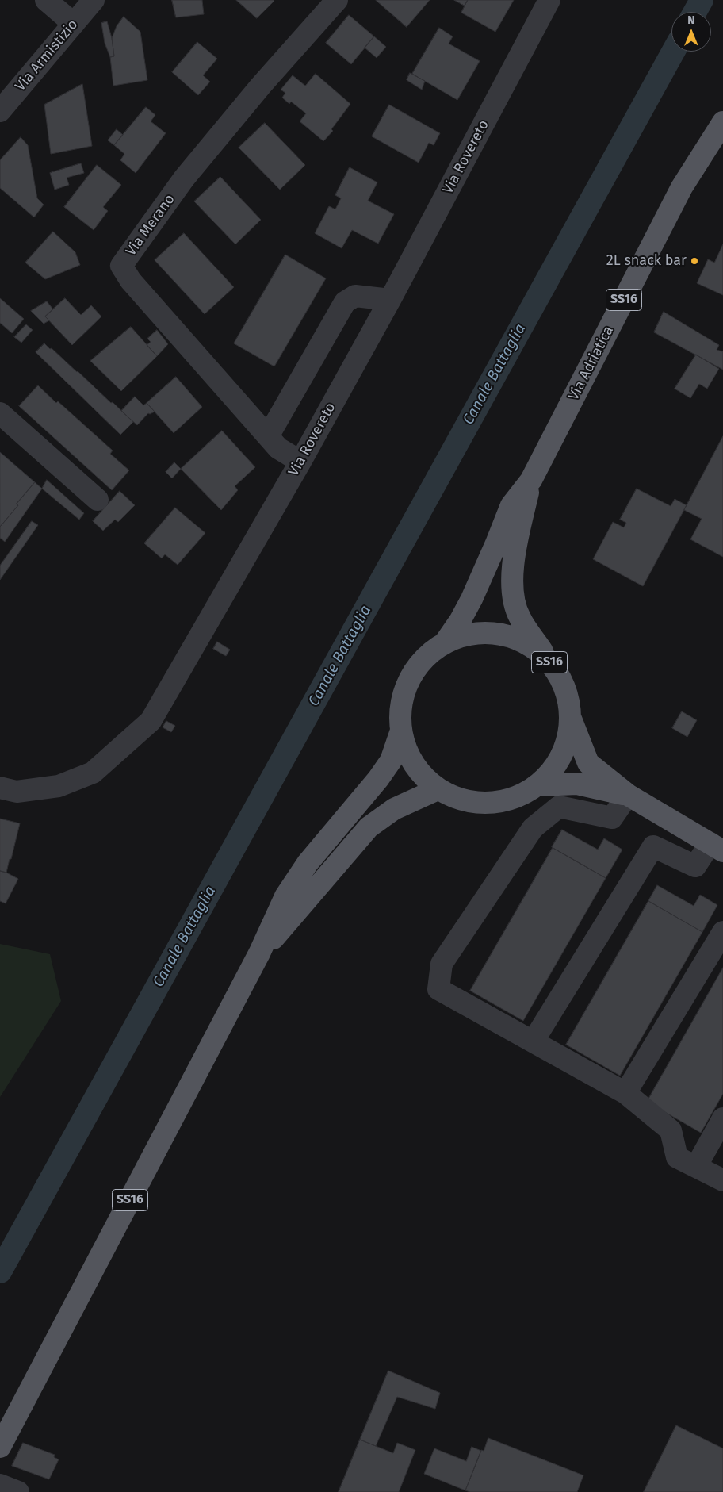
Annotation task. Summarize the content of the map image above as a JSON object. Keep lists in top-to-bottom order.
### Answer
{
  "streets": {
    "main road": ["SS16", "Via Adriatica"],
    "street": ["Via Armistizio", "Via Rovereto", "Via Merano"]
  },
  "crossings": [
    ["Via Rovereto", "Via Merano"],
    ["SS16", "Via Adriatica"]
  ],
  "water": ["Canale Battaglia"],
  "places": ["2L snack bar"],
  "north": "top"
}
